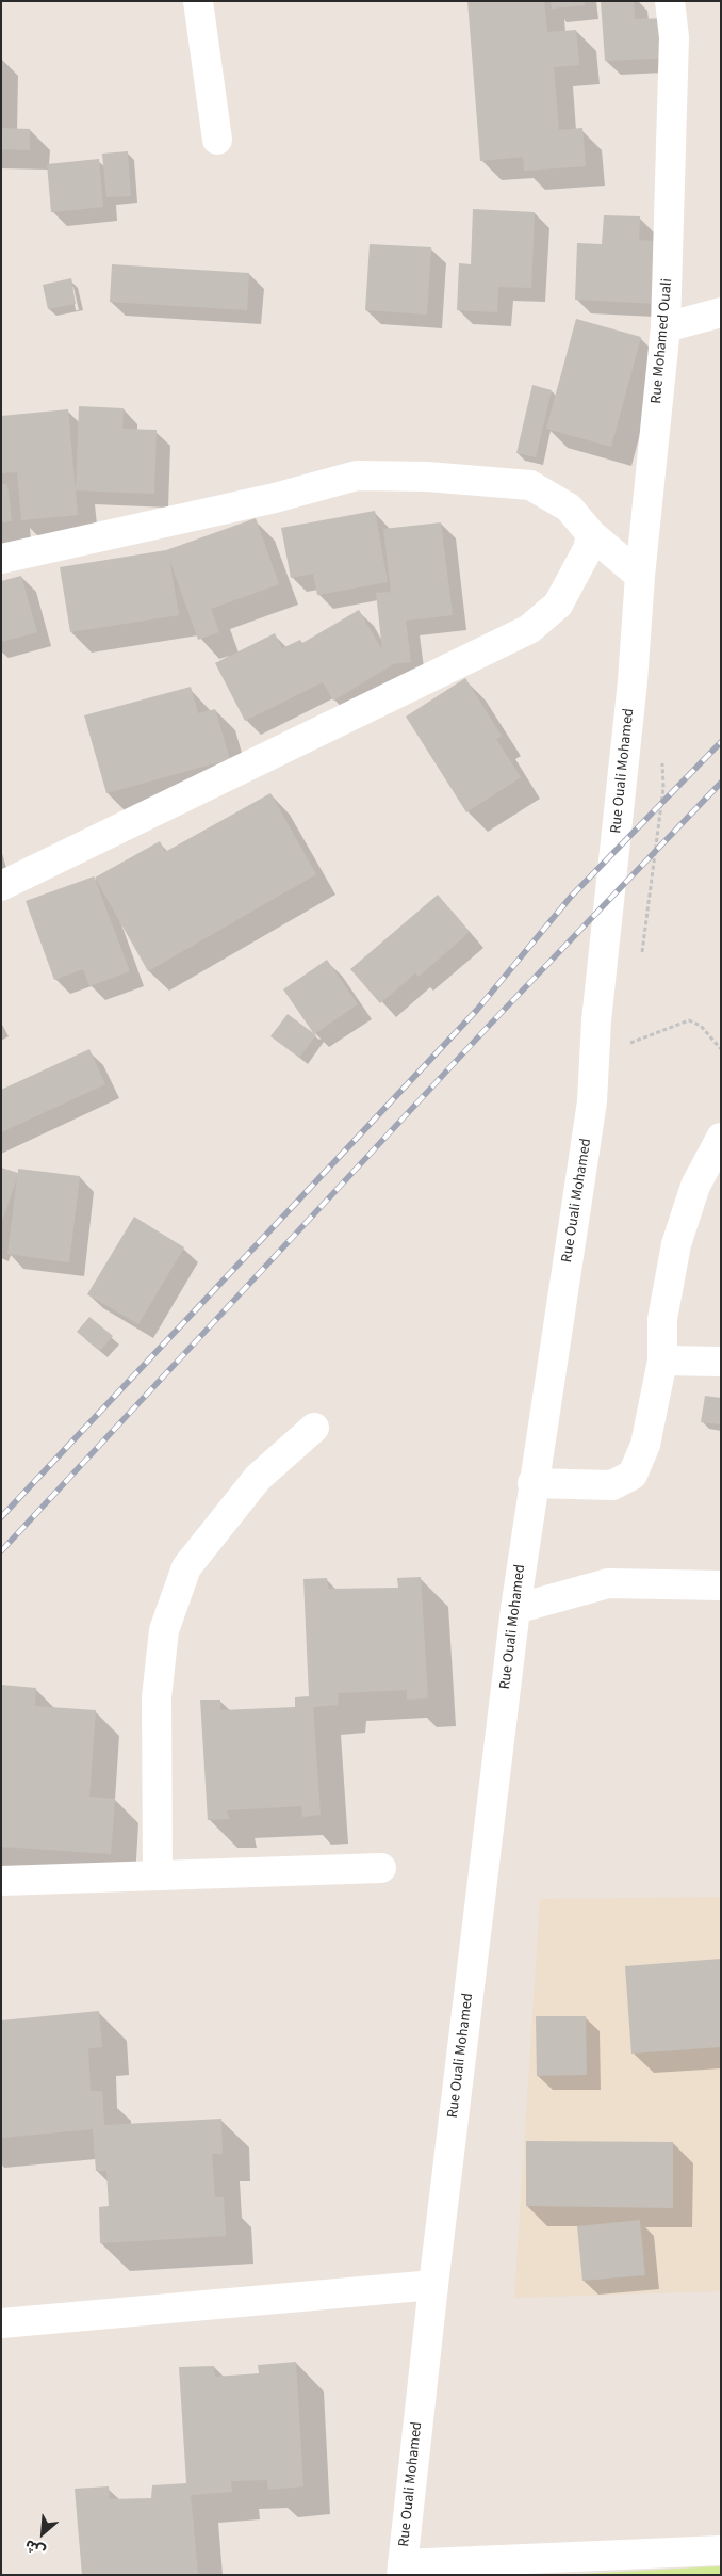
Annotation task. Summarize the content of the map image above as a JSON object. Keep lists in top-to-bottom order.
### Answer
{
  "streets": {
    "street": ["Rue Mohamed Ouali", "Rue Ouali Mohamed"]
  },
  "crossings": [
    ["Rue Mohamed Ouali", "Rue Ouali Mohamed"]
  ],
  "north": "bottom left"
}
